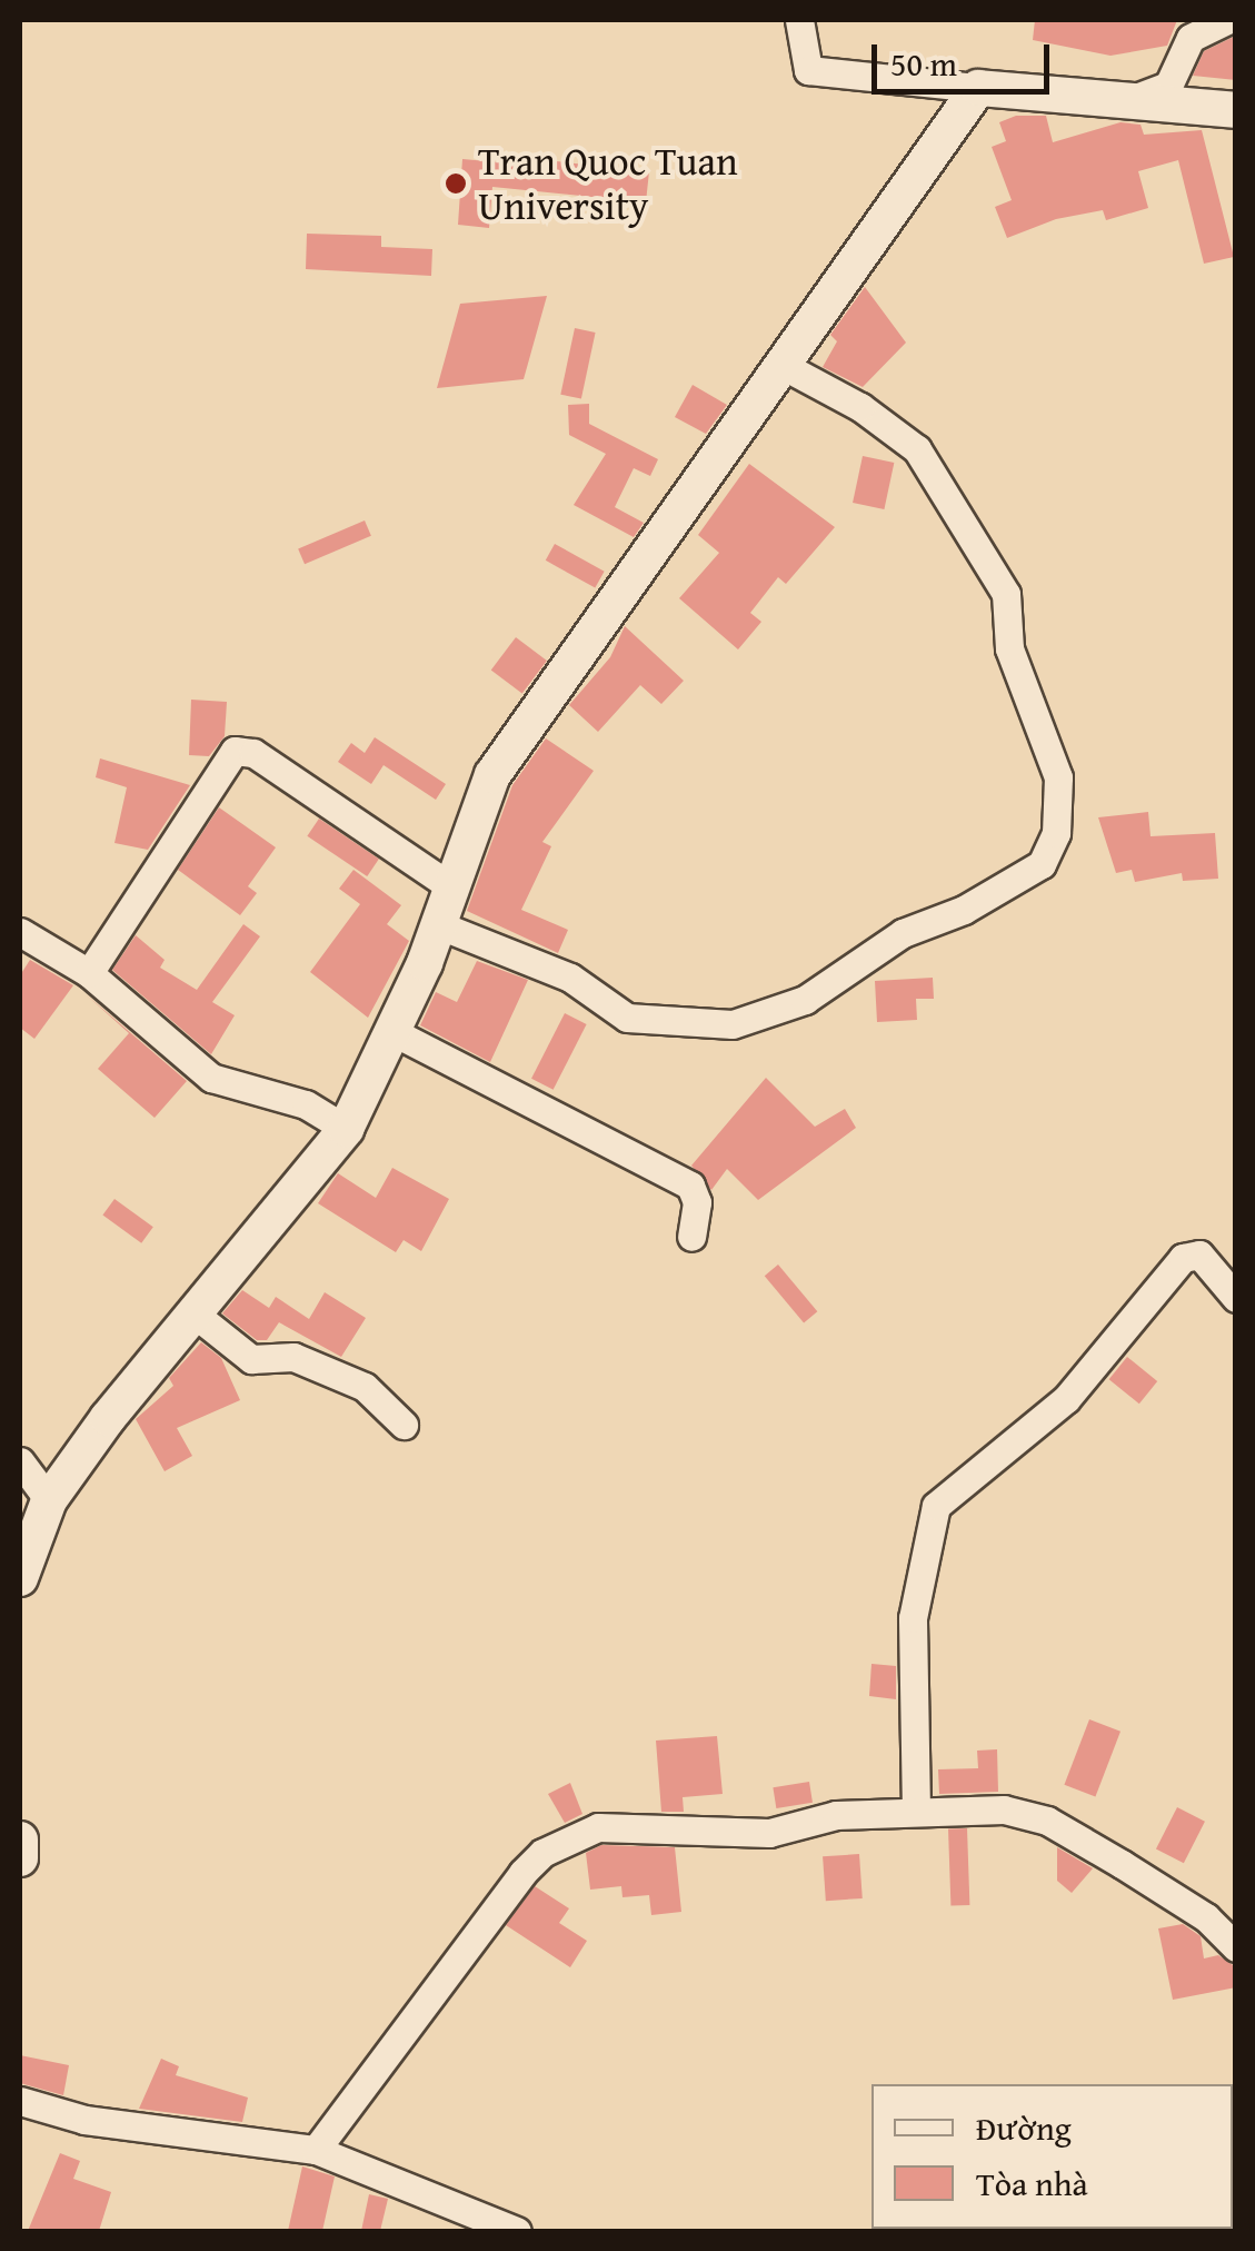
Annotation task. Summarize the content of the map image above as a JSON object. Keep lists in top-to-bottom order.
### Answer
{
  "places": ["Tran Quoc Tuan University"],
  "legend": ["Đường", "Tòa nhà"],
  "scale_bar": "50 m"
}
